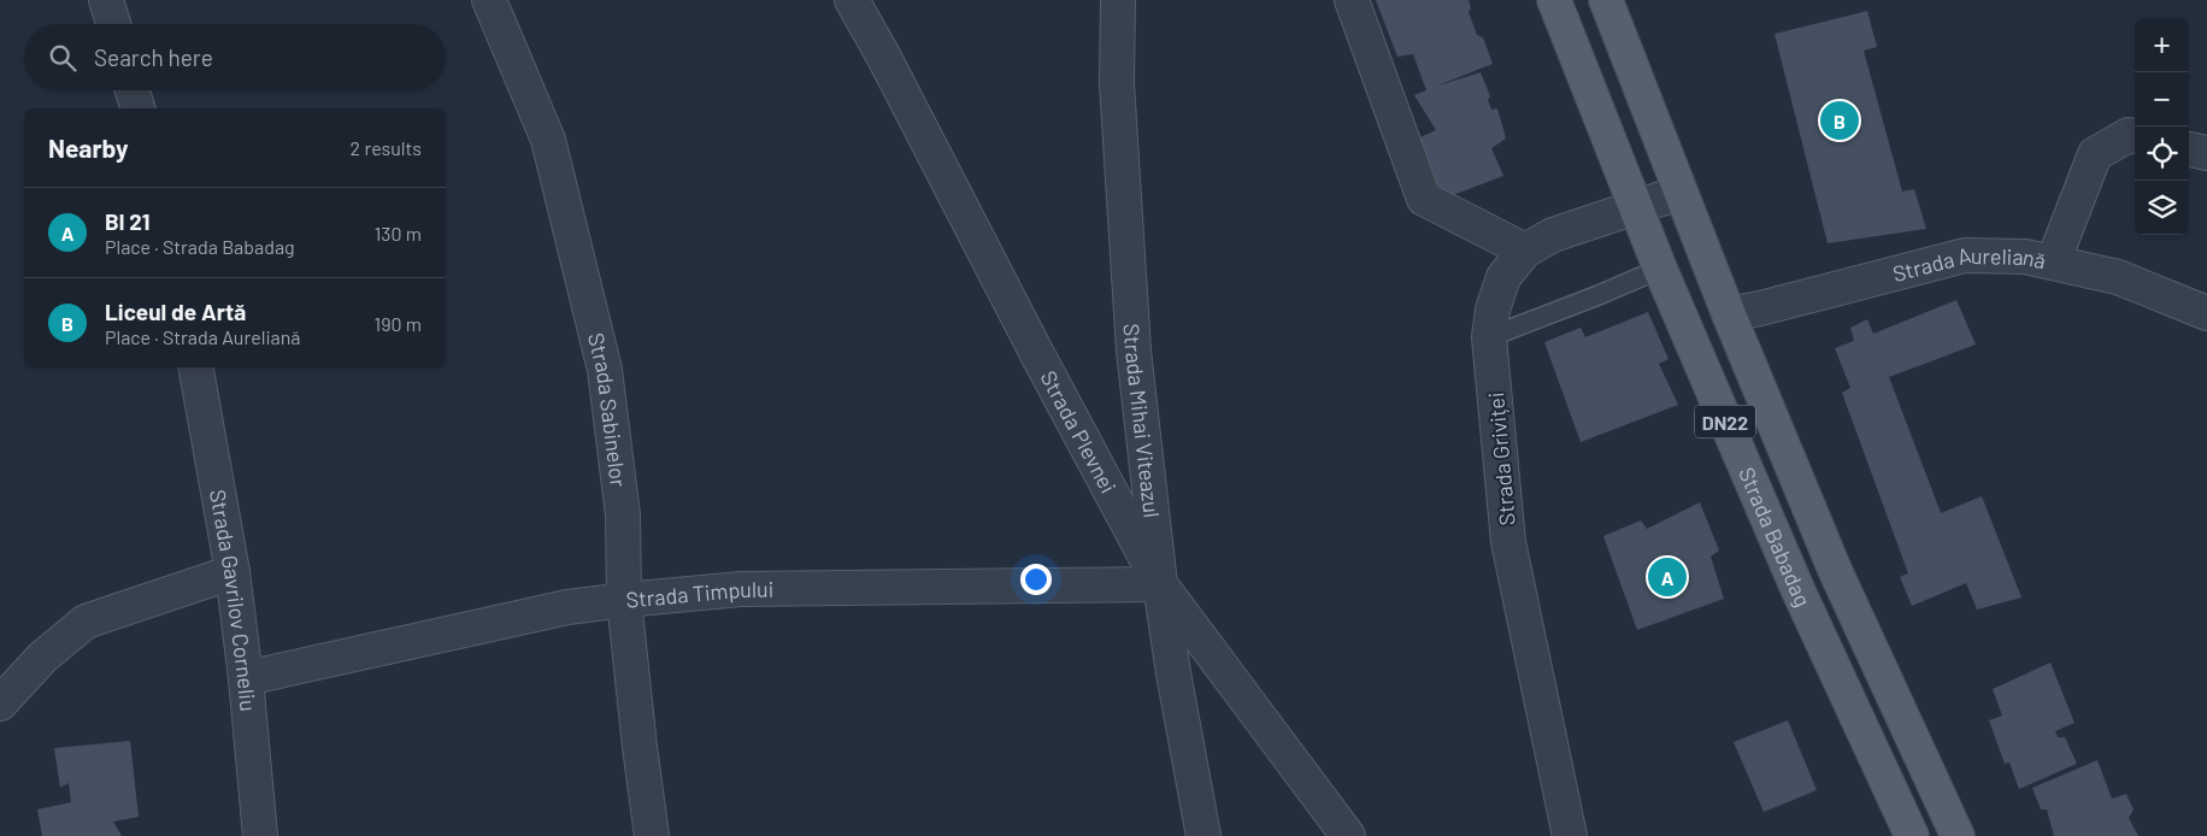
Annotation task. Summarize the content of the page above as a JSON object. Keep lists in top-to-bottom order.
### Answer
{
  "streets": {
    "main road": ["DN22", "Strada Babadag"],
    "street": [
      "Strada Aureliană",
      "Strada Sabinelor",
      "Strada Mihai Viteazul",
      "Strada Plevnei",
      "Strada Griviței",
      "Strada Timpului",
      "Strada Gavrilov Corneliu"
    ]
  },
  "crossings": [
    ["Strada Aureliană", "Strada Babadag"],
    ["Strada Sabinelor", "Strada Timpului"],
    ["Strada Mihai Viteazul", "Strada Plevnei"],
    ["Strada Mihai Viteazul", "Strada Timpului"],
    ["Strada Plevnei", "Strada Timpului"],
    ["Strada Griviței", "Strada Babadag"],
    ["Strada Timpului", "Strada Gavrilov Corneliu"]
  ],
  "page": {
    "map_buttons": ["+", "−"],
    "search": "Search here",
    "pins": ["B", "A"],
    "heading": ["Nearby", "2 results"],
    "list": [
      {
        "mark": "A",
        "name": "Bl 21",
        "note": "Place · Strada Babadag",
        "value": "130 m"
      },
      {
        "mark": "B",
        "name": "Liceul de Artă",
        "note": "Place · Strada Aureliană",
        "value": "190 m"
      }
    ]
  }
}
